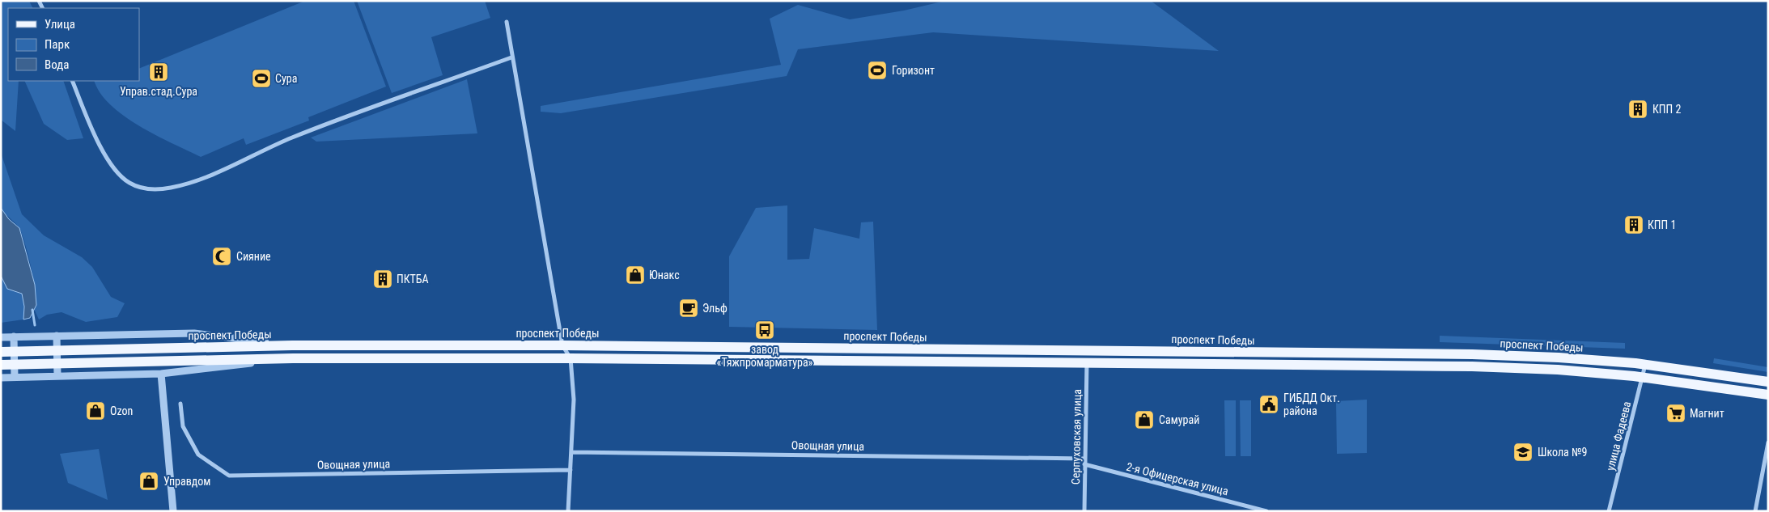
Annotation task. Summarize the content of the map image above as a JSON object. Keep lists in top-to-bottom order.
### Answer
{
  "streets": {
    "main road": ["проспект Победы"],
    "street": [
      "улица Фадеева",
      "Серпуховская улица",
      "Овощная улица",
      "2-я Офицерская улица"
    ]
  },
  "crossings": [
    ["проспект Победы", "улица Фадеева"],
    ["Серпуховская улица", "Овощная улица"],
    ["Серпуховская улица", "2-я Офицерская улица"]
  ],
  "places": {
    "sports": ["Горизонт", "Сура"],
    "building": [
      "Управ.стад.Сура",
      "КПП 2",
      "КПП 1",
      "ПКТБА"
    ],
    "mosque": ["Сияние"],
    "shop": [
      "Юнакс",
      "Ozon",
      "Самурай",
      "Управдом"
    ],
    "cafe": ["Эльф"],
    "bus stop": ["завод «Тяжпромарматура»"],
    "public building": ["ГИБДД Окт. района"],
    "supermarket": ["Магнит"],
    "school or university": ["Школа №9"]
  },
  "legend": ["Улица", "Парк", "Вода"]
}
